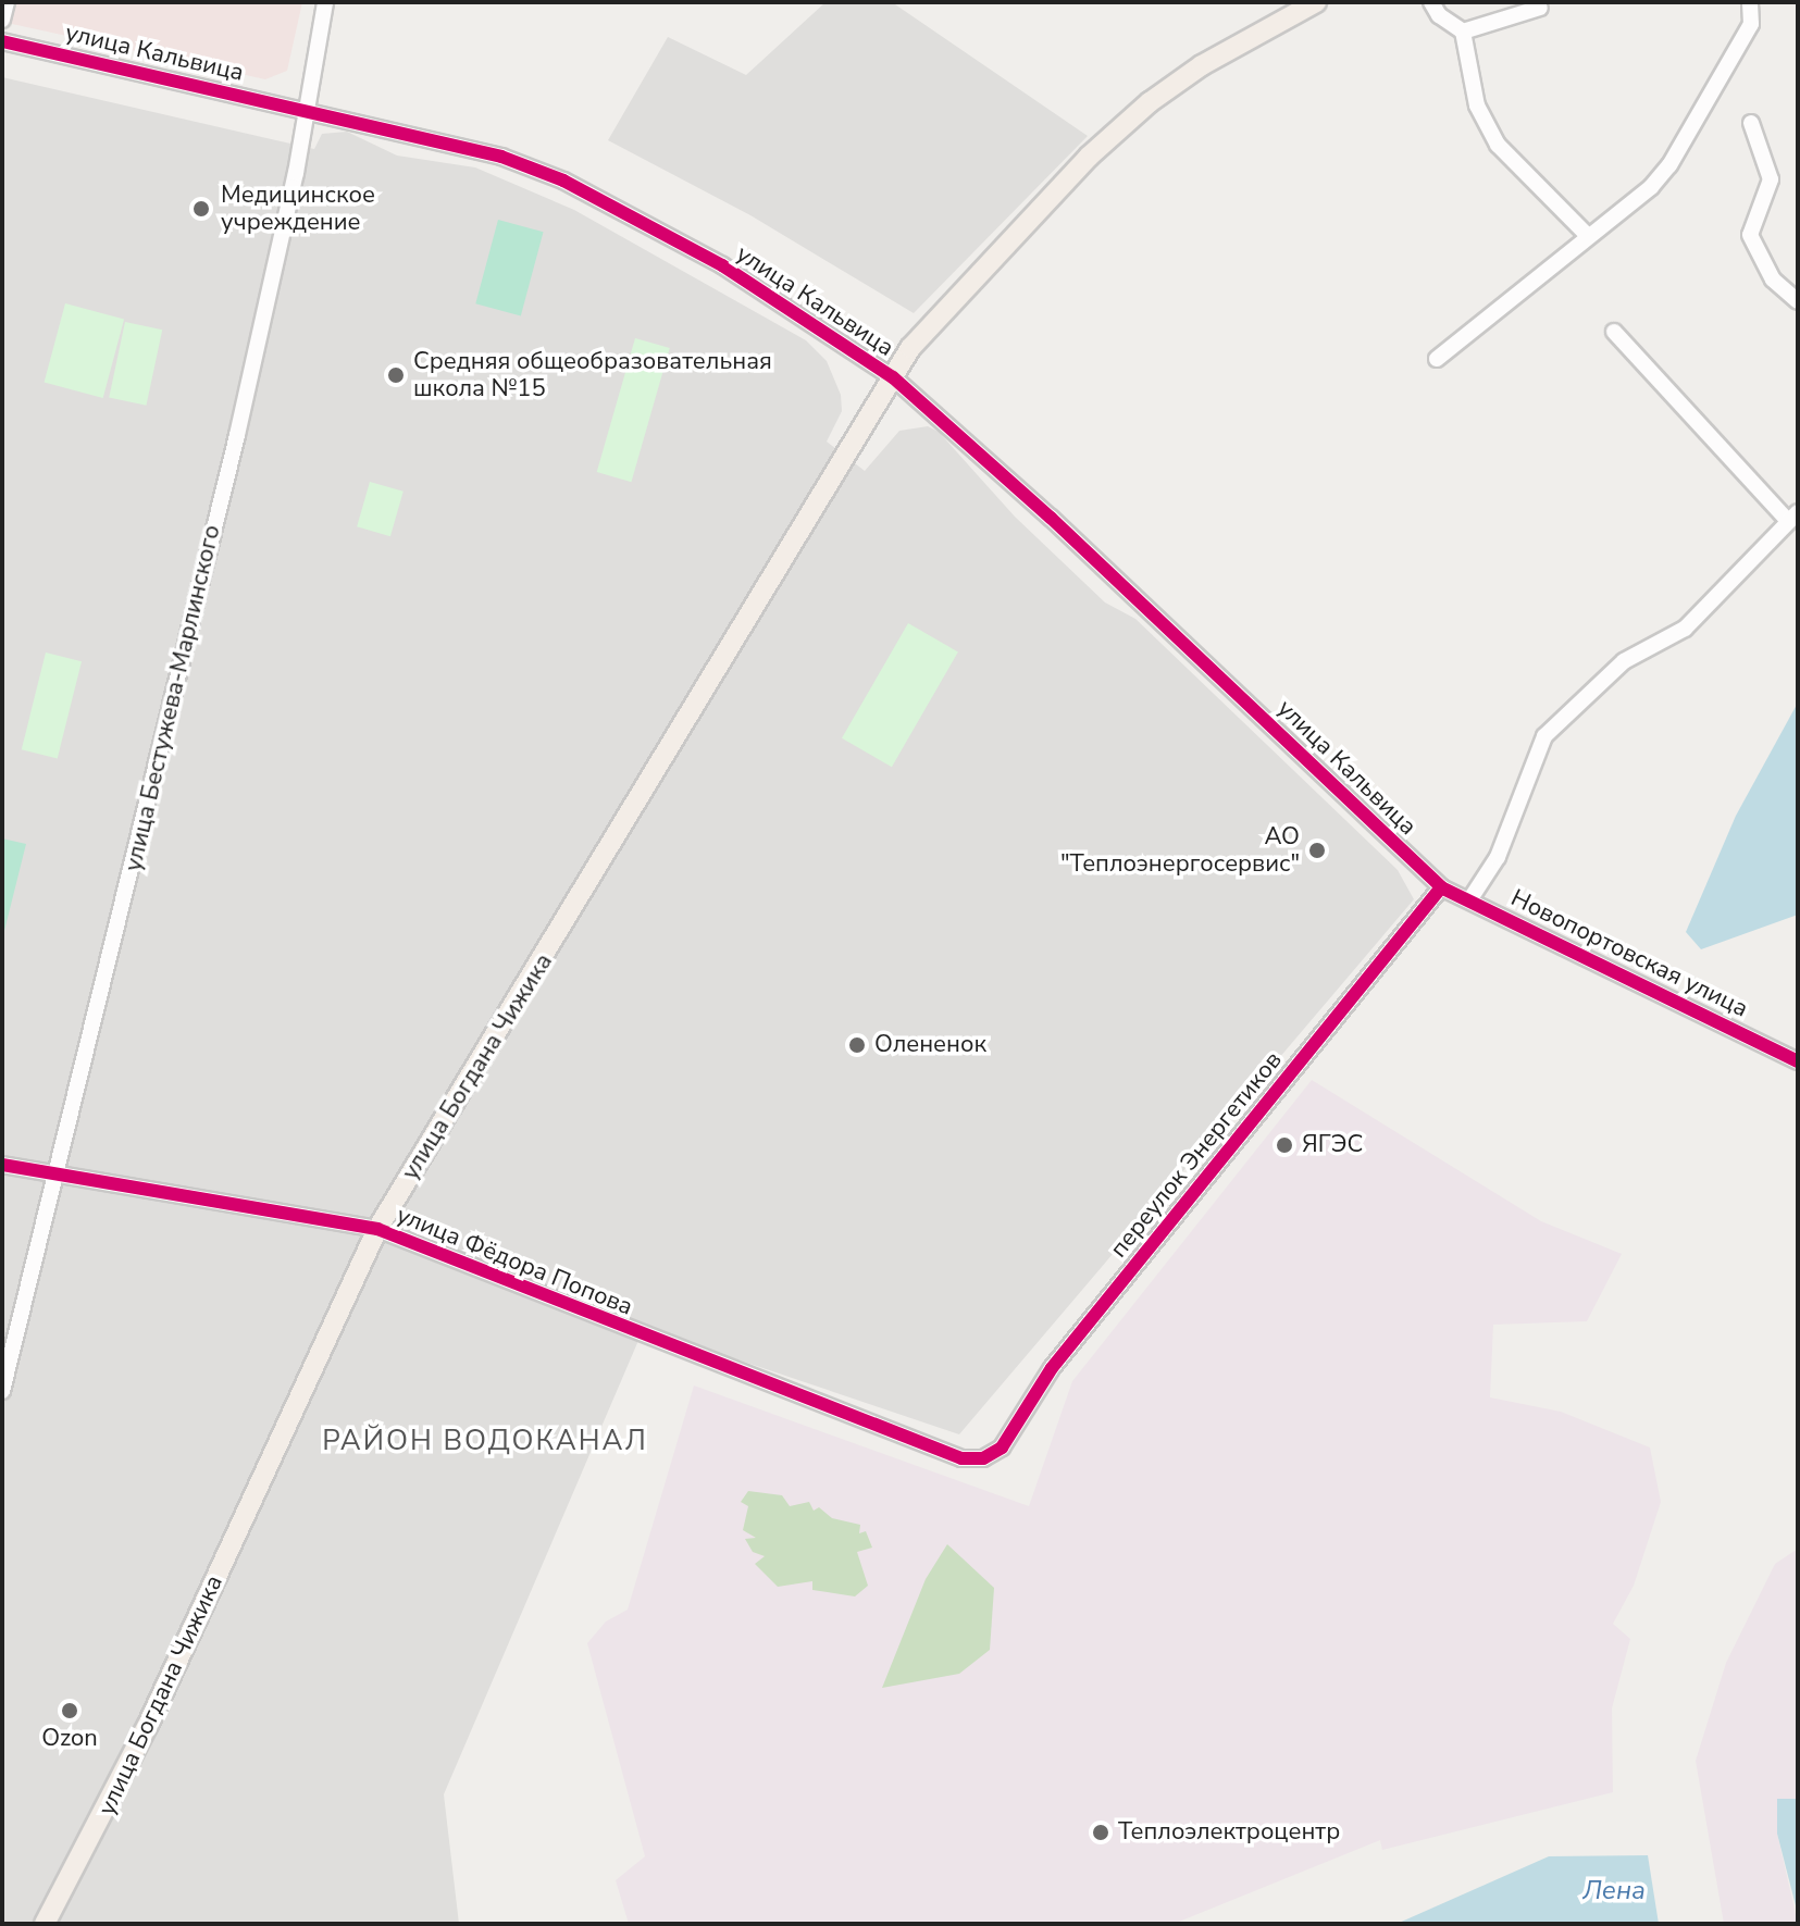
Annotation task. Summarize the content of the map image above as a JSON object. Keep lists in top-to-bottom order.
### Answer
{
  "streets": {
    "main road": ["улица Богдана Чижика"],
    "street": [
      "улица Кальвица",
      "улица Бестужева-Марлинского",
      "Новопортовская улица",
      "переулок Энергетиков",
      "улица Фёдора Попова"
    ]
  },
  "crossings": [
    ["улица Кальвица", "улица Бестужева-Марлинского"],
    ["улица Кальвица", "Новопортовская улица"],
    ["улица Кальвица", "улица Богдана Чижика"],
    ["улица Кальвица", "переулок Энергетиков"],
    ["улица Бестужева-Марлинского", "улица Фёдора Попова"],
    ["Новопортовская улица", "переулок Энергетиков"],
    ["улица Богдана Чижика", "улица Фёдора Попова"],
    ["переулок Энергетиков", "улица Фёдора Попова"]
  ],
  "districts": ["РАЙОН ВОДОКАНАЛ"],
  "water": ["Лена"],
  "places": [
    "Медицинское учреждение",
    "Средняя общеобразовательная школа №15",
    "АО \"Теплоэнергосервис\"",
    "Олененок",
    "ЯГЭС",
    "Ozon",
    "Теплоэлектроцентр"
  ]
}
